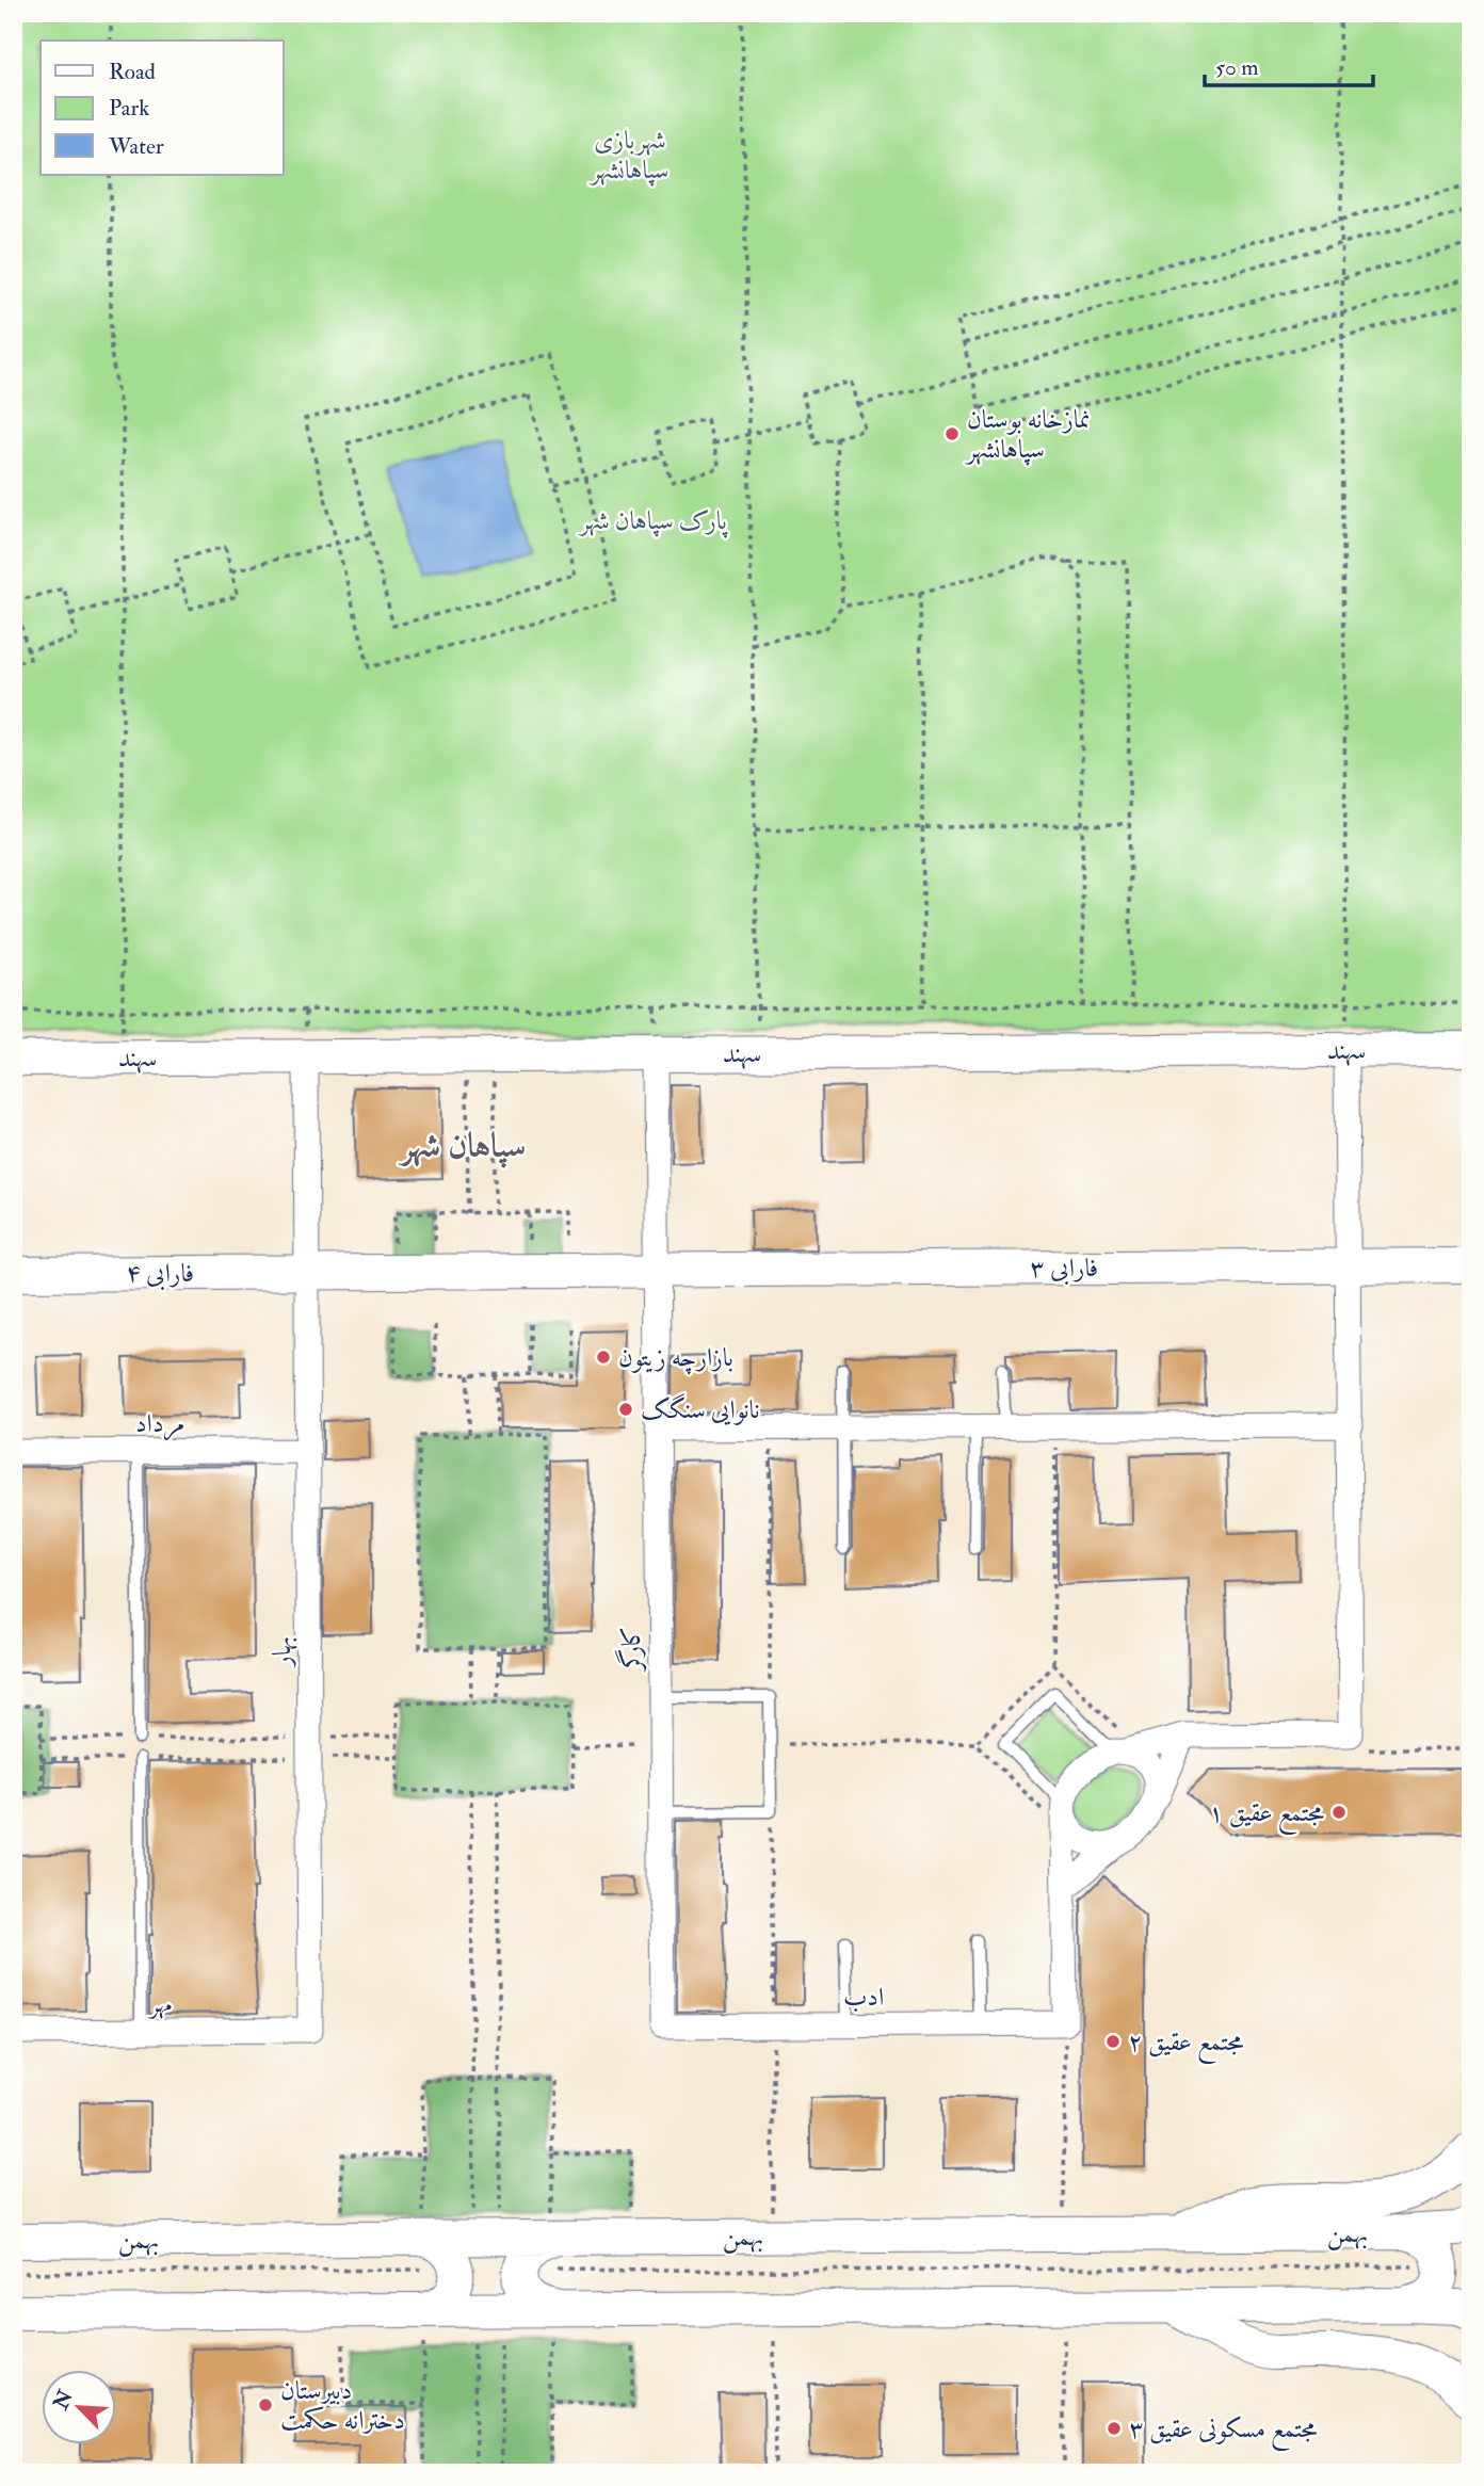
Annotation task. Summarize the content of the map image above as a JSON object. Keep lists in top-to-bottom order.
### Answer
{
  "streets": {
    "main road": [
      "سهند",
      "فارابی ۳",
      "فارابی ۴",
      "بهمن"
    ],
    "street": [
      "مرداد",
      "کارگر",
      "بهار",
      "ادب",
      "مهر"
    ]
  },
  "crossings": [
    ["سهند", "کارگر"],
    ["سهند", "بهار"],
    ["فارابی ۳", "فارابی ۴"],
    ["فارابی ۳", "کارگر"],
    ["فارابی ۳", "بهار"],
    ["فارابی ۴", "بهار"],
    ["مرداد", "بهار"],
    ["کارگر", "ادب"],
    ["بهار", "مهر"]
  ],
  "districts": ["سپاهان شهر"],
  "parks": ["شهربازی سپاهانشهر", "پارک سپاهان شهر"],
  "places": [
    "نمازخانه بوستان سپاهانشهر",
    "بازارچه زیتون",
    "نانوایی سنگک",
    "مجتمع عقیق ۱",
    "مجتمع عقیق ۲",
    "دبیرستان دخترانه حکمت",
    "مجتمع مسکونی عقیق ۳"
  ],
  "legend": ["Road", "Park", "Water"],
  "scale_bar": "50 m",
  "north": "top left"
}
